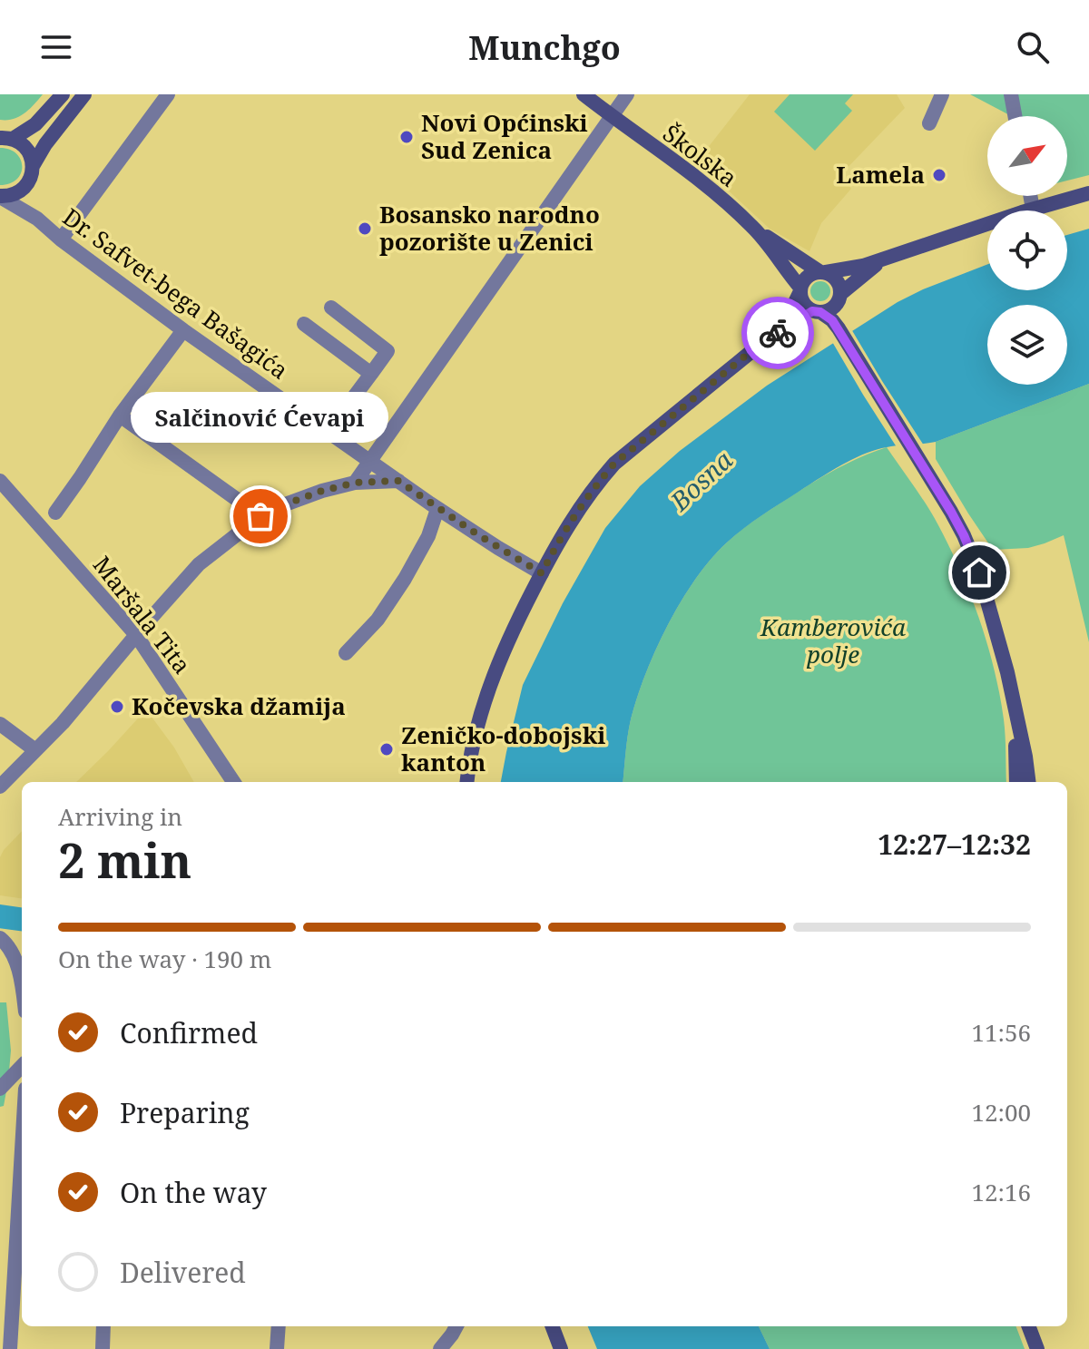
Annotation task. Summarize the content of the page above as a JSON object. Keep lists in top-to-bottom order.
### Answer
{
  "streets": {
    "street": ["Školska", "Dr. Safvet-bega Bašagića", "Maršala Tita"]
  },
  "water": ["Bosna"],
  "parks": ["Kamberovića polje"],
  "places": [
    "Novi Općinski Sud Zenica",
    "Lamela",
    "Bosansko narodno pozorište u Zenici",
    "Salčinović Ćevapi",
    "Kočevska džamija",
    "Zeničko-dobojski kanton"
  ],
  "north": "top right",
  "page": {
    "header": "Munchgo",
    "bubble": "Salčinović Ćevapi",
    "heading": ["2 min", "Arriving in", "12:27–12:32"],
    "bar": "On the way · 190 m",
    "list": [
      ["Confirmed", "11:56"],
      ["Preparing", "12:00"],
      ["On the way", "12:16"],
      "Delivered"
    ]
  }
}
